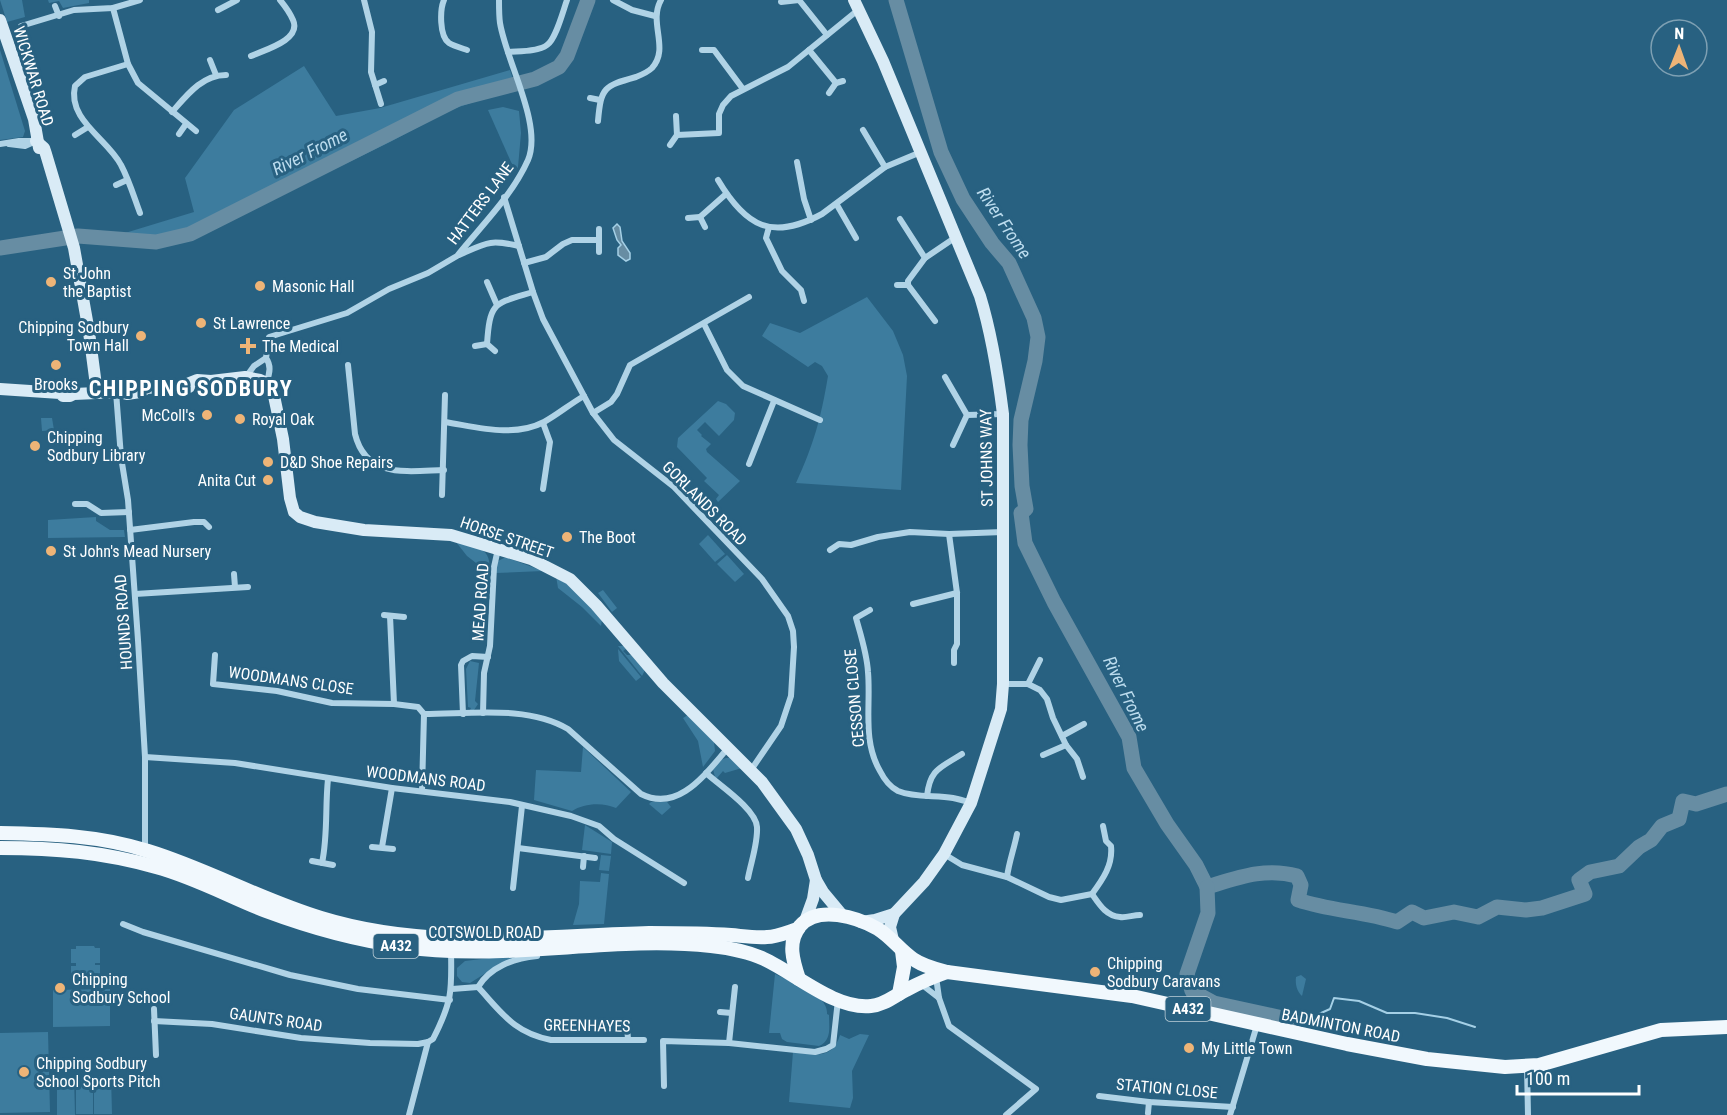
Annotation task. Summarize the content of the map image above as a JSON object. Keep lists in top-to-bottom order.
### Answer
{
  "streets": {
    "main road": [
      "WICKWAR ROAD",
      "ST JOHNS WAY",
      "HORSE STREET",
      "COTSWOLD ROAD",
      "A432",
      "BADMINTON ROAD"
    ],
    "street": [
      "HATTERS LANE",
      "GORLANDS ROAD",
      "MEAD ROAD",
      "HOUNDS ROAD",
      "WOODMANS CLOSE",
      "CESSON CLOSE",
      "WOODMANS ROAD",
      "GAUNTS ROAD",
      "GREENHAYES",
      "STATION CLOSE"
    ]
  },
  "crossings": [
    ["HATTERS LANE", "GORLANDS ROAD"],
    ["HATTERS LANE", "HORSE STREET"],
    ["ST JOHNS WAY", "CESSON CLOSE"],
    ["GORLANDS ROAD", "HORSE STREET"],
    ["HORSE STREET", "MEAD ROAD"],
    ["HORSE STREET", "WOODMANS CLOSE"],
    ["HORSE STREET", "COTSWOLD ROAD"],
    ["HORSE STREET", "A432"],
    ["HORSE STREET", "BADMINTON ROAD"],
    ["MEAD ROAD", "WOODMANS CLOSE"],
    ["HOUNDS ROAD", "WOODMANS ROAD"],
    ["HOUNDS ROAD", "COTSWOLD ROAD"],
    ["COTSWOLD ROAD", "A432"],
    ["COTSWOLD ROAD", "GREENHAYES"],
    ["COTSWOLD ROAD", "BADMINTON ROAD"],
    ["A432", "BADMINTON ROAD"],
    ["BADMINTON ROAD", "STATION CLOSE"]
  ],
  "districts": ["CHIPPING SODBURY"],
  "water": ["River Frome"],
  "places": {
    "other": [
      "St John the Baptist",
      "Masonic Hall",
      "St Lawrence",
      "Chipping Sodbury Town Hall",
      "Brooks",
      "McColl's",
      "Royal Oak",
      "Chipping Sodbury Library",
      "D&D Shoe Repairs",
      "Anita Cut",
      "The Boot",
      "St John's Mead Nursery",
      "Chipping Sodbury Caravans",
      "Chipping Sodbury School",
      "My Little Town",
      "Chipping Sodbury School Sports Pitch"
    ],
    "health": ["The Medical"]
  },
  "scale_bar": "100 m",
  "north": "top"
}
